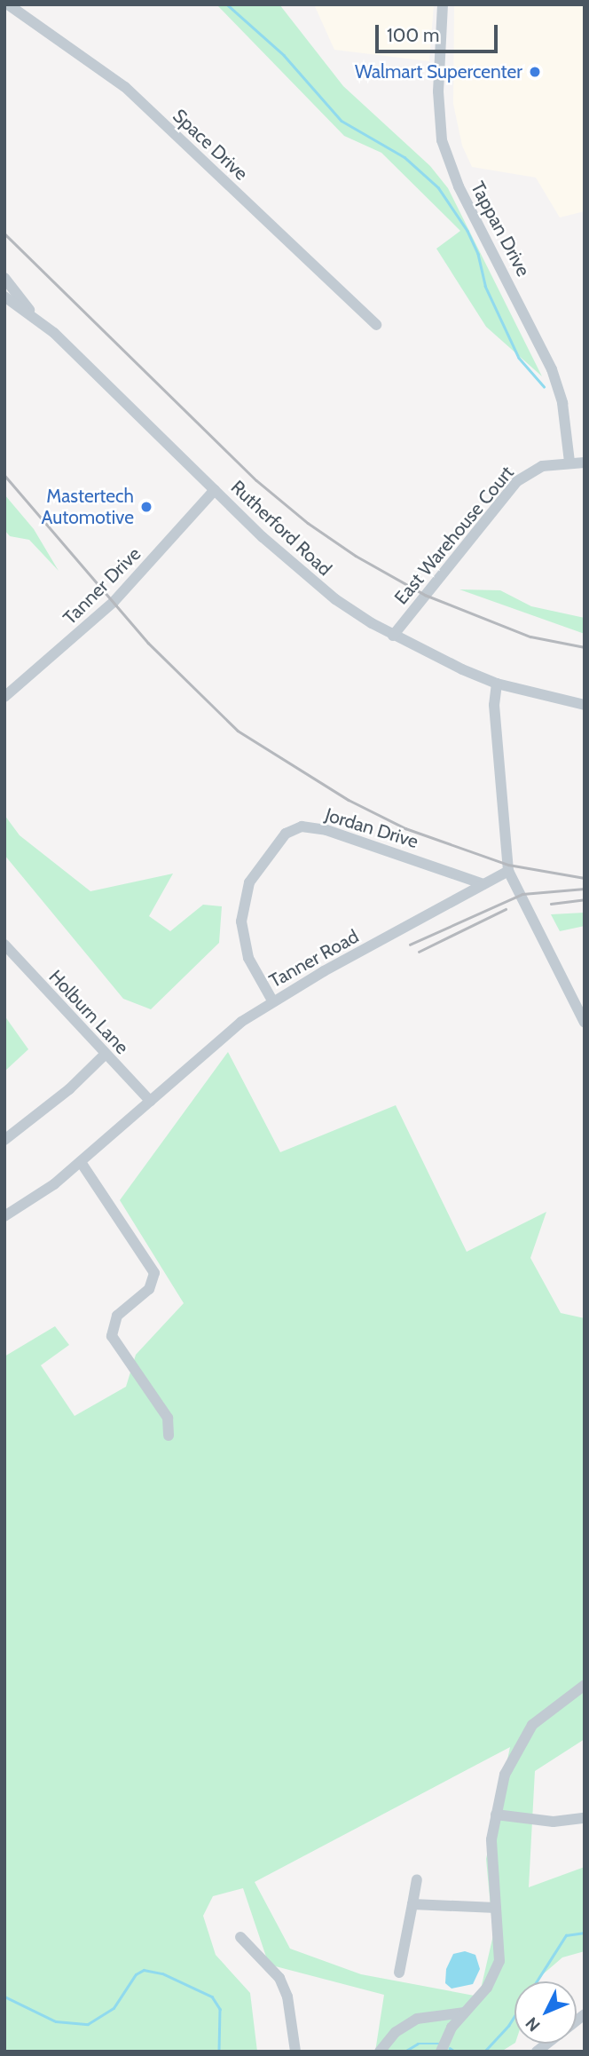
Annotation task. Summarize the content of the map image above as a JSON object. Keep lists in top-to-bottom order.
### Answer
{
  "streets": {
    "street": [
      "Space Drive",
      "Tappan Drive",
      "Rutherford Road",
      "East Warehouse Court",
      "Tanner Drive",
      "Jordan Drive",
      "Tanner Road",
      "Holburn Lane"
    ]
  },
  "crossings": [
    ["Tappan Drive", "East Warehouse Court"],
    ["Rutherford Road", "East Warehouse Court"],
    ["Rutherford Road", "Tanner Drive"],
    ["Jordan Drive", "Tanner Road"],
    ["Tanner Road", "Holburn Lane"]
  ],
  "places": ["Walmart Supercenter", "Mastertech Automotive"],
  "scale_bar": "100 m",
  "north": "bottom left"
}
